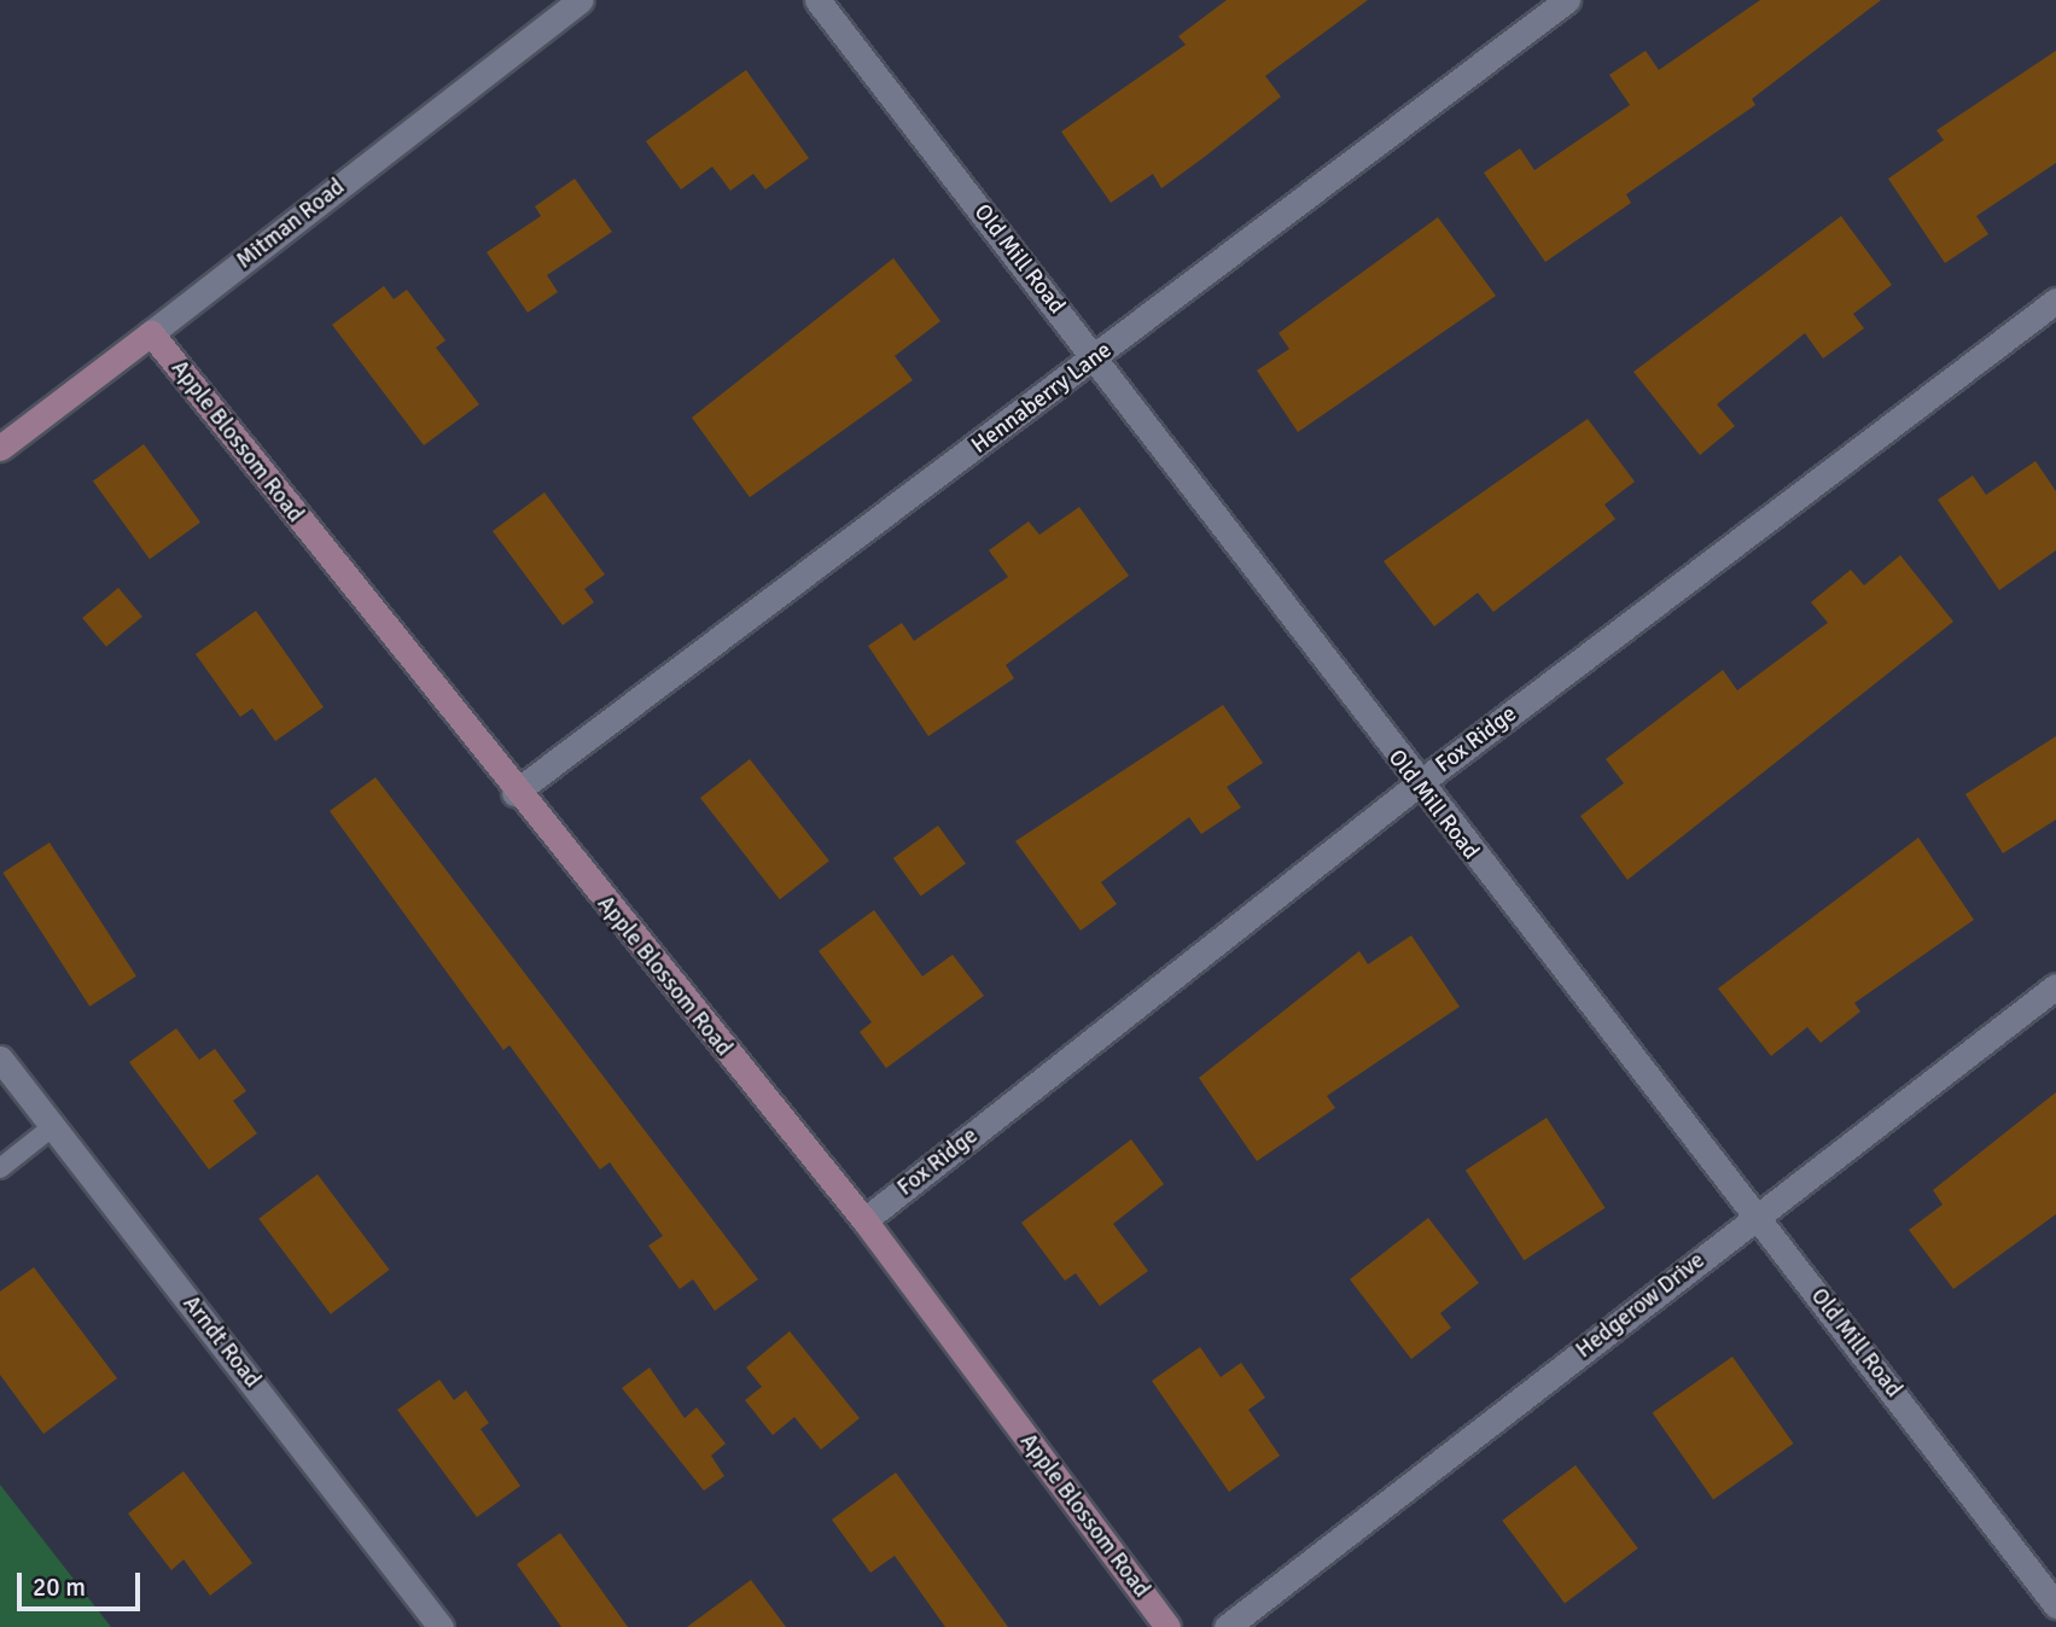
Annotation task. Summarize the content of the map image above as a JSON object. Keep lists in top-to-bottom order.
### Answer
{
  "streets": {
    "street": [
      "Mitman Road",
      "Old Mill Road",
      "Hennaberry Lane",
      "Apple Blossom Road",
      "Fox Ridge",
      "Hedgerow Drive",
      "Arndt Road"
    ]
  },
  "crossings": [
    ["Mitman Road", "Apple Blossom Road"],
    ["Old Mill Road", "Hennaberry Lane"],
    ["Old Mill Road", "Fox Ridge"],
    ["Old Mill Road", "Hedgerow Drive"],
    ["Hennaberry Lane", "Apple Blossom Road"],
    ["Apple Blossom Road", "Fox Ridge"]
  ],
  "scale_bar": "20 m"
}
